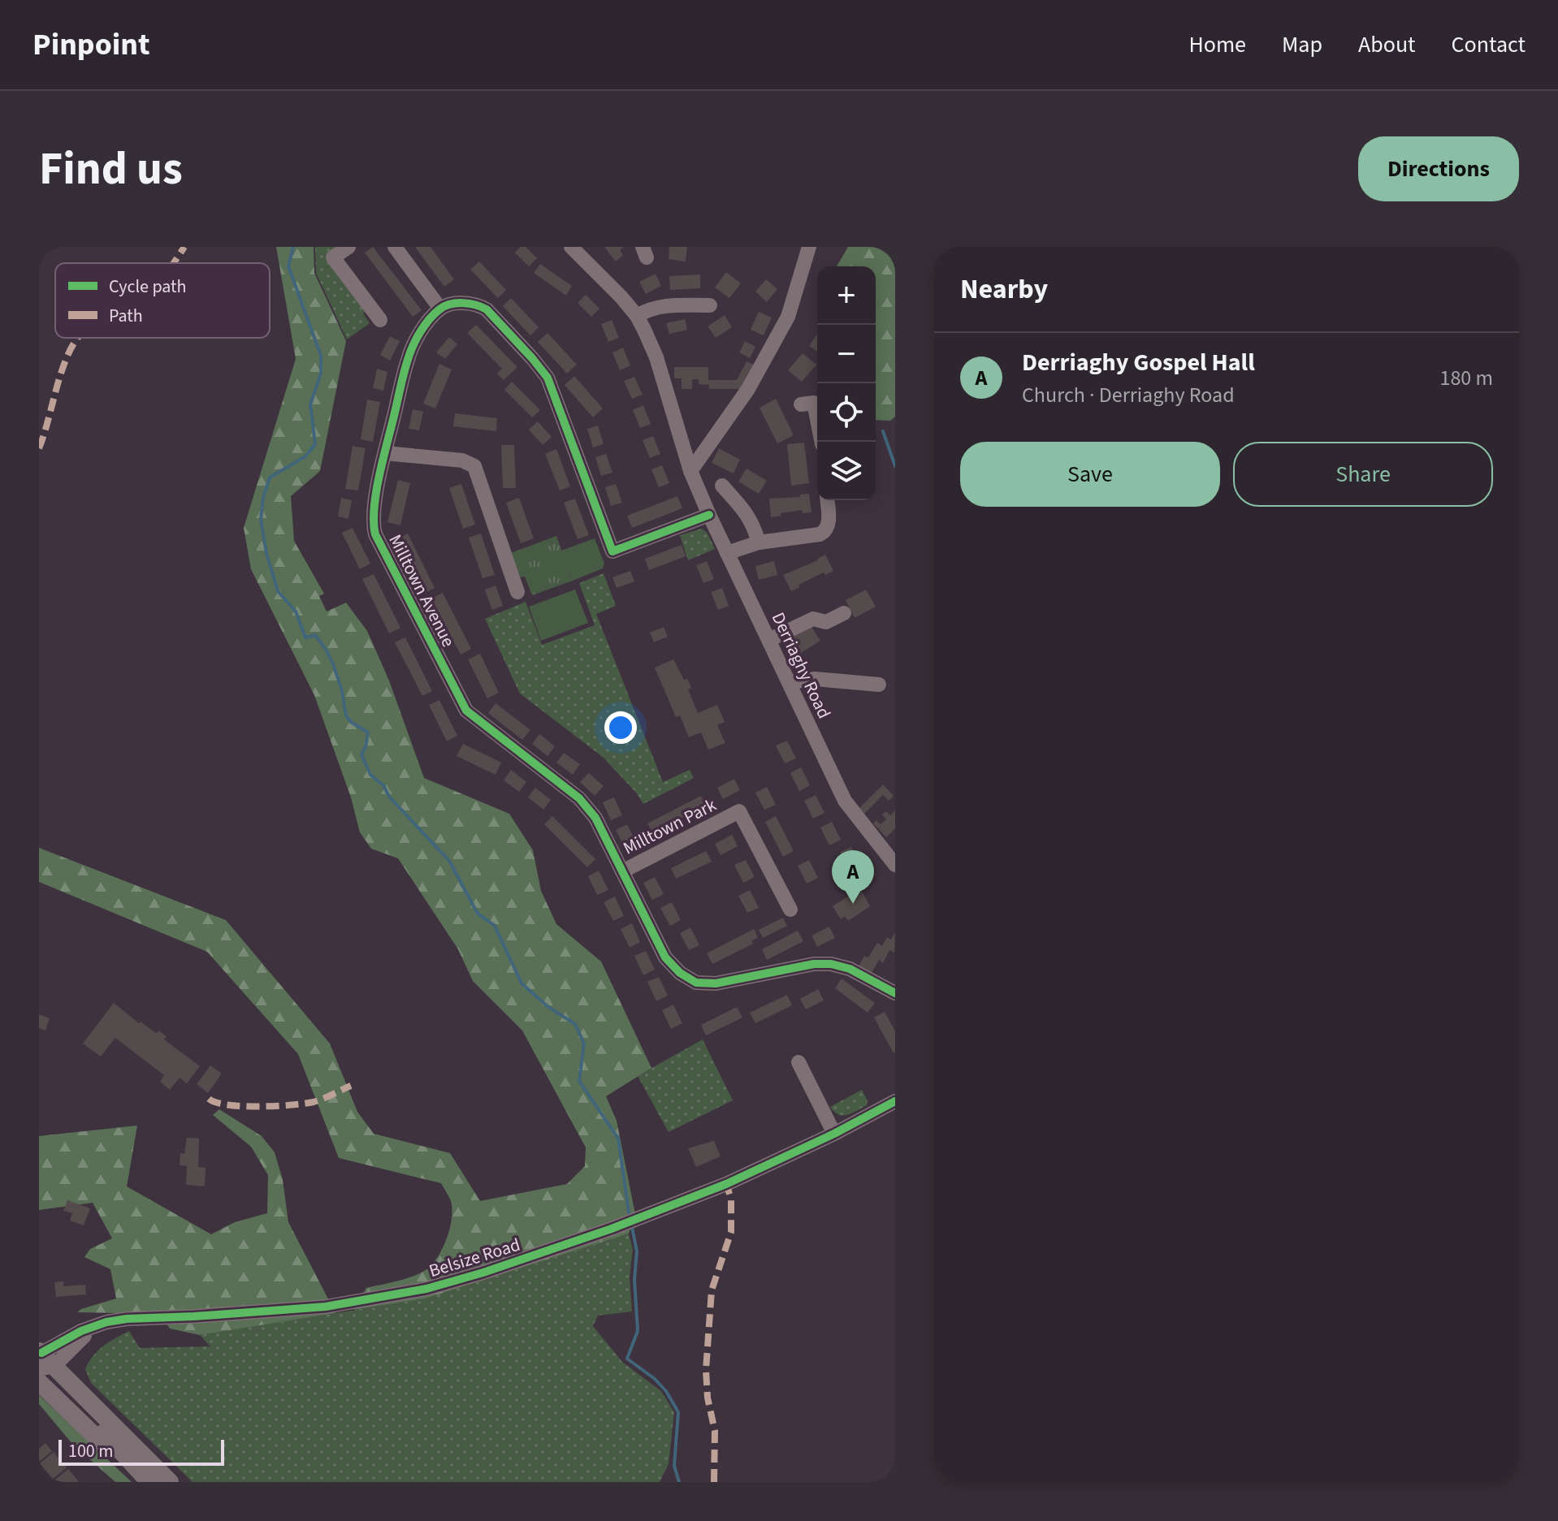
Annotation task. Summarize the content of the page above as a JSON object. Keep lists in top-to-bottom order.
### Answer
{
  "streets": {
    "street": [
      "Milltown Avenue",
      "Derriaghy Road",
      "Milltown Park",
      "Belsize Road"
    ]
  },
  "crossings": [
    ["Milltown Avenue", "Milltown Park"]
  ],
  "legend": ["Cycle path", "Path"],
  "scale_bar": "100 m",
  "page": {
    "header": "Pinpoint",
    "nav": [
      "Home",
      "Map",
      "About",
      "Contact"
    ],
    "buttons": [
      "Directions",
      ["Save", "Share"]
    ],
    "title": "Find us",
    "heading": "Nearby",
    "map_buttons": ["+", "−"],
    "list": [
      {
        "mark": "A",
        "name": "Derriaghy Gospel Hall",
        "note": "Church · Derriaghy Road",
        "value": "180 m"
      }
    ],
    "pins": "A",
    "scale": "100 m"
  }
}
